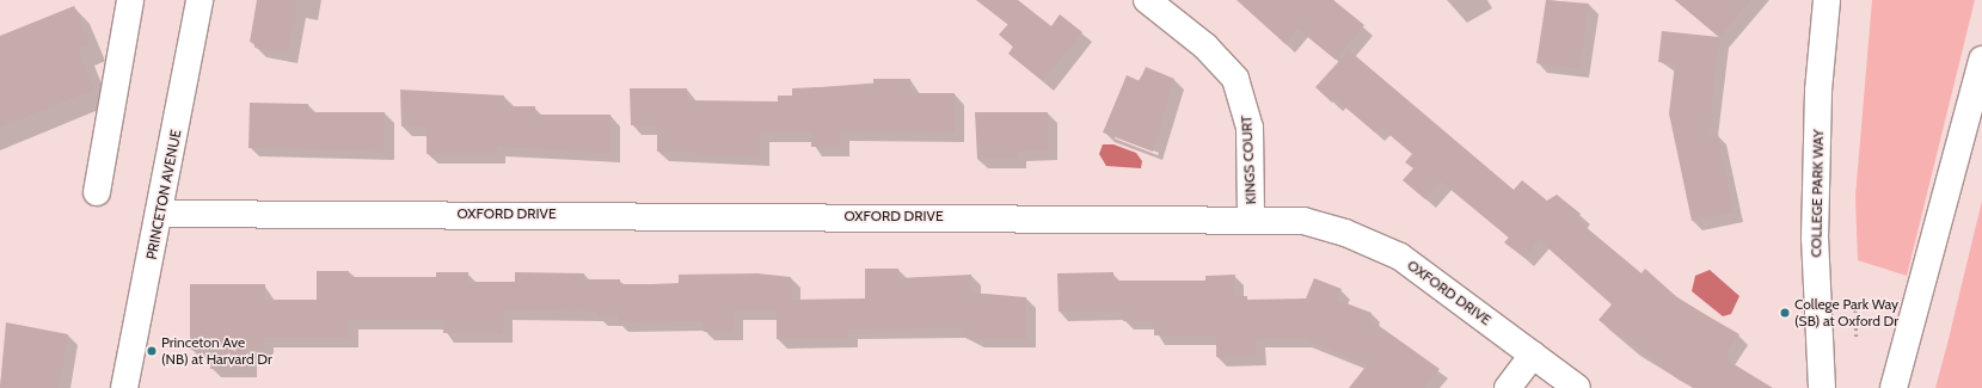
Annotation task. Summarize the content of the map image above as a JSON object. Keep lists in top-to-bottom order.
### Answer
{
  "streets": {
    "street": [
      "KINGS COURT",
      "COLLEGE PARK WAY",
      "PRINCETON AVENUE",
      "OXFORD DRIVE"
    ]
  },
  "crossings": [
    ["KINGS COURT", "OXFORD DRIVE"],
    ["PRINCETON AVENUE", "OXFORD DRIVE"]
  ],
  "places": ["College Park Way (SB) at Oxford Dr", "Princeton Ave (NB) at Harvard Dr"]
}
